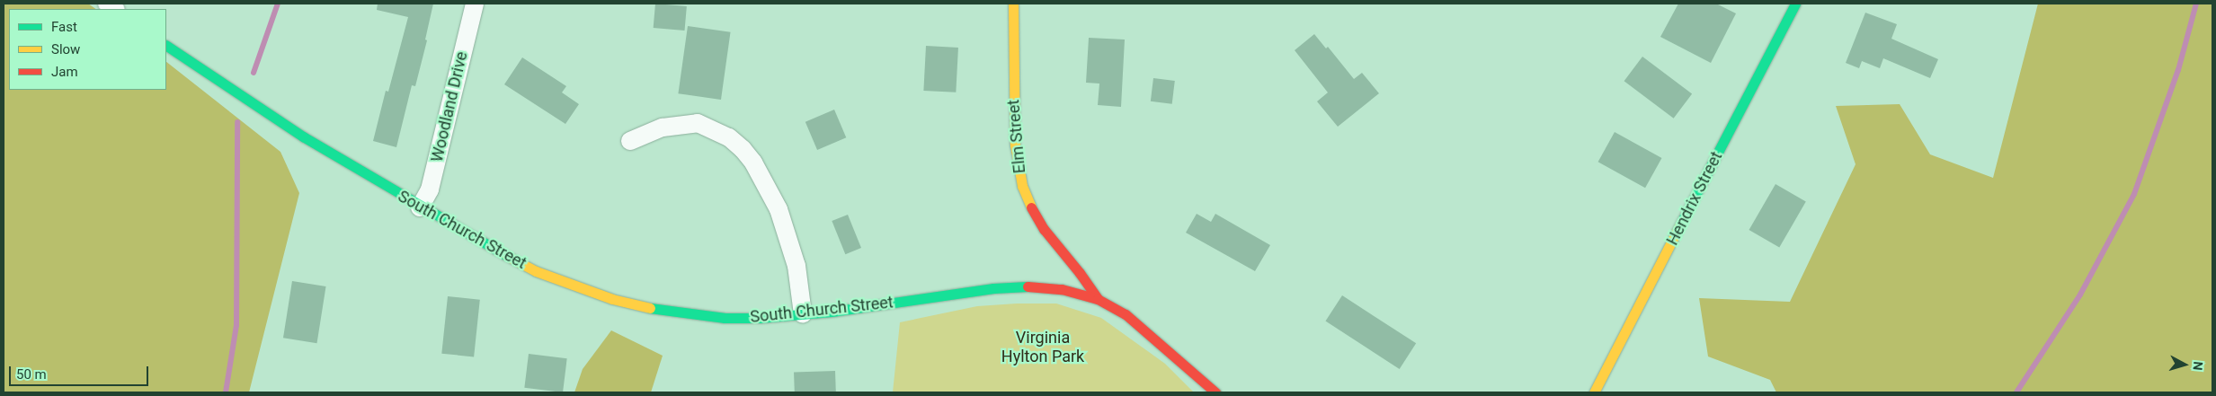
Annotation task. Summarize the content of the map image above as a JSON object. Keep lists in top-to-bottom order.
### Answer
{
  "streets": {
    "street": [
      "Woodland Drive",
      "Elm Street",
      "Hendrix Street",
      "South Church Street"
    ]
  },
  "crossings": [
    ["Woodland Drive", "South Church Street"],
    ["Elm Street", "South Church Street"]
  ],
  "parks": ["Virginia Hylton Park"],
  "legend": ["Fast", "Slow", "Jam"],
  "scale_bar": "50 m",
  "north": "right"
}
